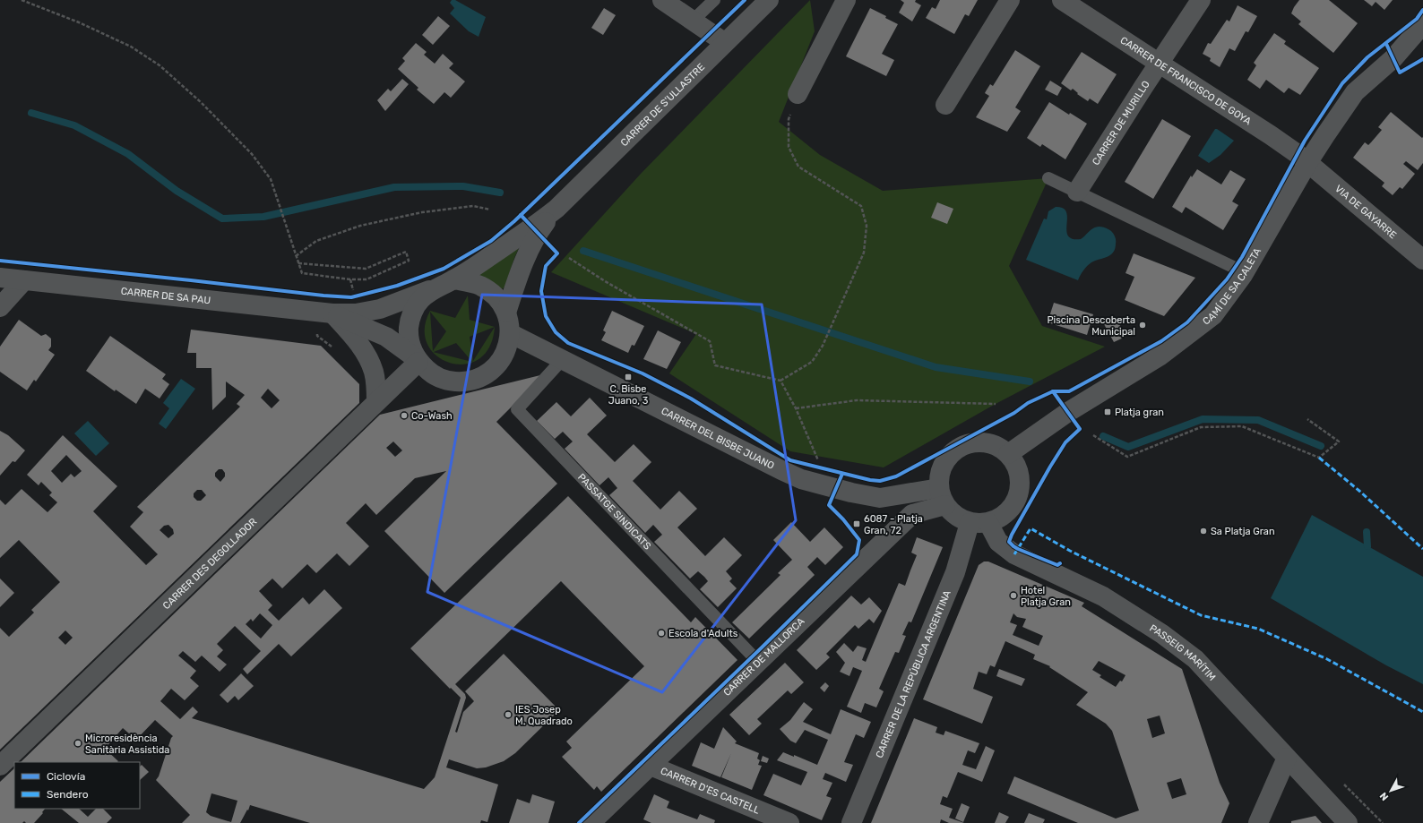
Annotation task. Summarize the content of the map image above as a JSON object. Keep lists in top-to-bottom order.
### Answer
{
  "streets": {
    "street": [
      "CARRER DE FRANCISCO DE GOYA",
      "CARRER DE S'ULLASTRE",
      "CARRER DE MURILLO",
      "VIA DE GAYARRE",
      "CAMÍ DE SA CALETA",
      "CARRER DE SA PAU",
      "CARRER DEL BISBE JUANO",
      "CARRER DES DEGOLLADOR",
      "PASSEIG MARÍTIM",
      "CARRER DE MALLORCA",
      "CARRER DE LA REPÚBLICA ARGENTINA",
      "CARRER D'ES CASTELL"
    ],
    "lane": ["PASSATGE SINDICATS"]
  },
  "crossings": [
    ["CARRER DE FRANCISCO DE GOYA", "CARRER DE MURILLO"],
    ["CARRER DE FRANCISCO DE GOYA", "VIA DE GAYARRE"],
    ["CARRER DE FRANCISCO DE GOYA", "CAMÍ DE SA CALETA"],
    ["CARRER DE S'ULLASTRE", "CARRER DE SA PAU"],
    ["CARRER DE S'ULLASTRE", "CARRER DEL BISBE JUANO"],
    ["CARRER DE S'ULLASTRE", "CARRER DES DEGOLLADOR"],
    ["VIA DE GAYARRE", "CAMÍ DE SA CALETA"],
    ["CAMÍ DE SA CALETA", "CARRER DEL BISBE JUANO"],
    ["CAMÍ DE SA CALETA", "PASSEIG MARÍTIM"],
    ["CAMÍ DE SA CALETA", "CARRER DE MALLORCA"],
    ["CAMÍ DE SA CALETA", "CARRER DE LA REPÚBLICA ARGENTINA"],
    ["CARRER DE SA PAU", "CARRER DEL BISBE JUANO"],
    ["CARRER DE SA PAU", "CARRER DES DEGOLLADOR"],
    ["CARRER DEL BISBE JUANO", "PASSATGE SINDICATS"],
    ["CARRER DEL BISBE JUANO", "CARRER DES DEGOLLADOR"],
    ["CARRER DEL BISBE JUANO", "PASSEIG MARÍTIM"],
    ["CARRER DEL BISBE JUANO", "CARRER DE MALLORCA"],
    ["CARRER DEL BISBE JUANO", "CARRER DE LA REPÚBLICA ARGENTINA"],
    ["PASSATGE SINDICATS", "CARRER DE MALLORCA"],
    ["PASSEIG MARÍTIM", "CARRER DE MALLORCA"],
    ["PASSEIG MARÍTIM", "CARRER DE LA REPÚBLICA ARGENTINA"],
    ["CARRER DE MALLORCA", "CARRER DE LA REPÚBLICA ARGENTINA"],
    ["CARRER DE MALLORCA", "CARRER D'ES CASTELL"]
  ],
  "places": {
    "other": [
      "Piscina Descoberta Municipal",
      "Co-Wash",
      "Sa Platja Gran",
      "Hotel Platja Gran",
      "Escola d'Adults",
      "IES Josep M. Quadrado",
      "Microresidència Sanitària Assistida"
    ],
    "transit": ["C. Bisbe Juano, 3", "Platja gran", "6087 - Platja Gran, 72"]
  },
  "legend": ["Ciclovía", "Sendero"],
  "north": "bottom left"
}
